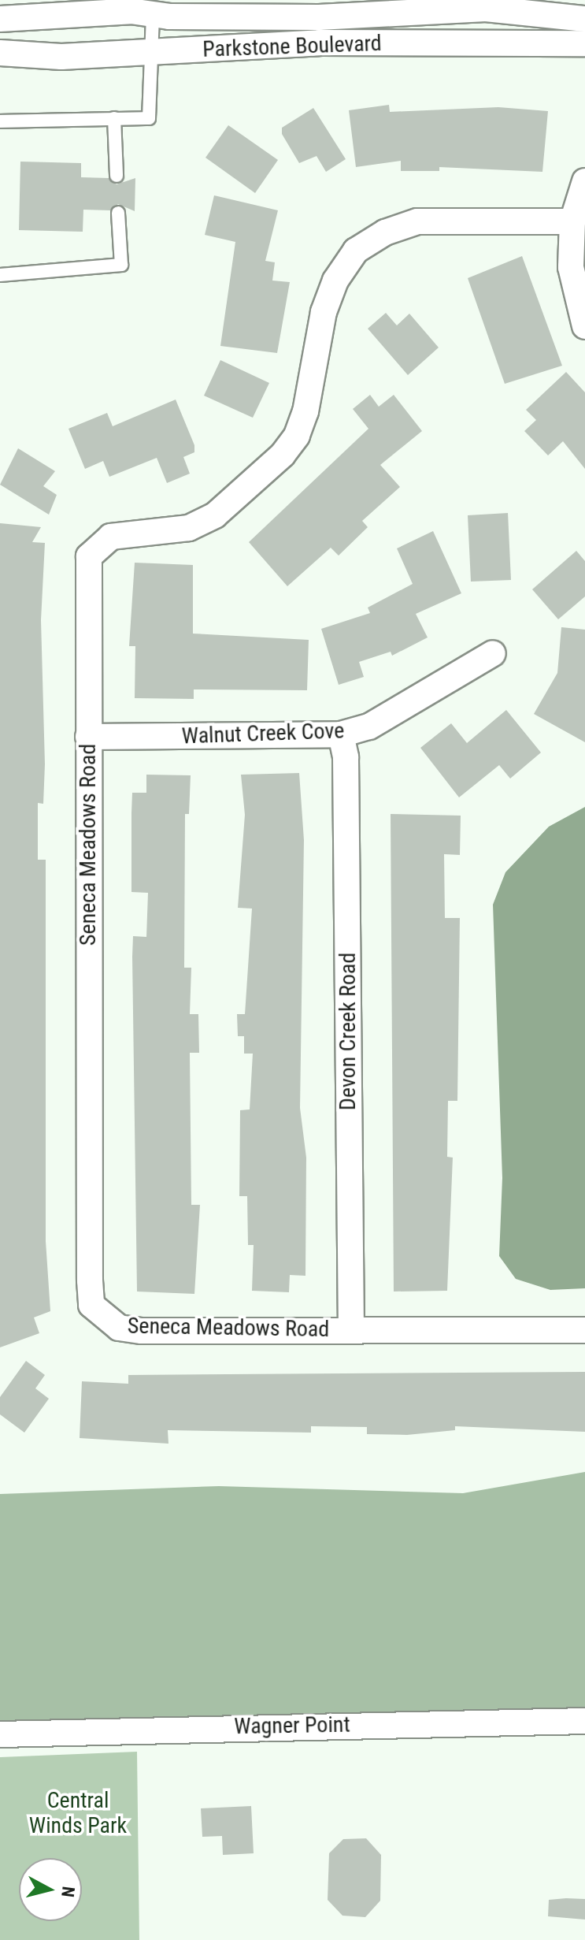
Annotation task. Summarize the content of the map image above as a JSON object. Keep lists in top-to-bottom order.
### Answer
{
  "streets": {
    "street": [
      "Parkstone Boulevard",
      "Walnut Creek Cove",
      "Seneca Meadows Road",
      "Devon Creek Road",
      "Wagner Point"
    ]
  },
  "crossings": [
    ["Walnut Creek Cove", "Seneca Meadows Road"],
    ["Walnut Creek Cove", "Devon Creek Road"],
    ["Seneca Meadows Road", "Devon Creek Road"]
  ],
  "parks": ["Central Winds Park"],
  "north": "right"
}
